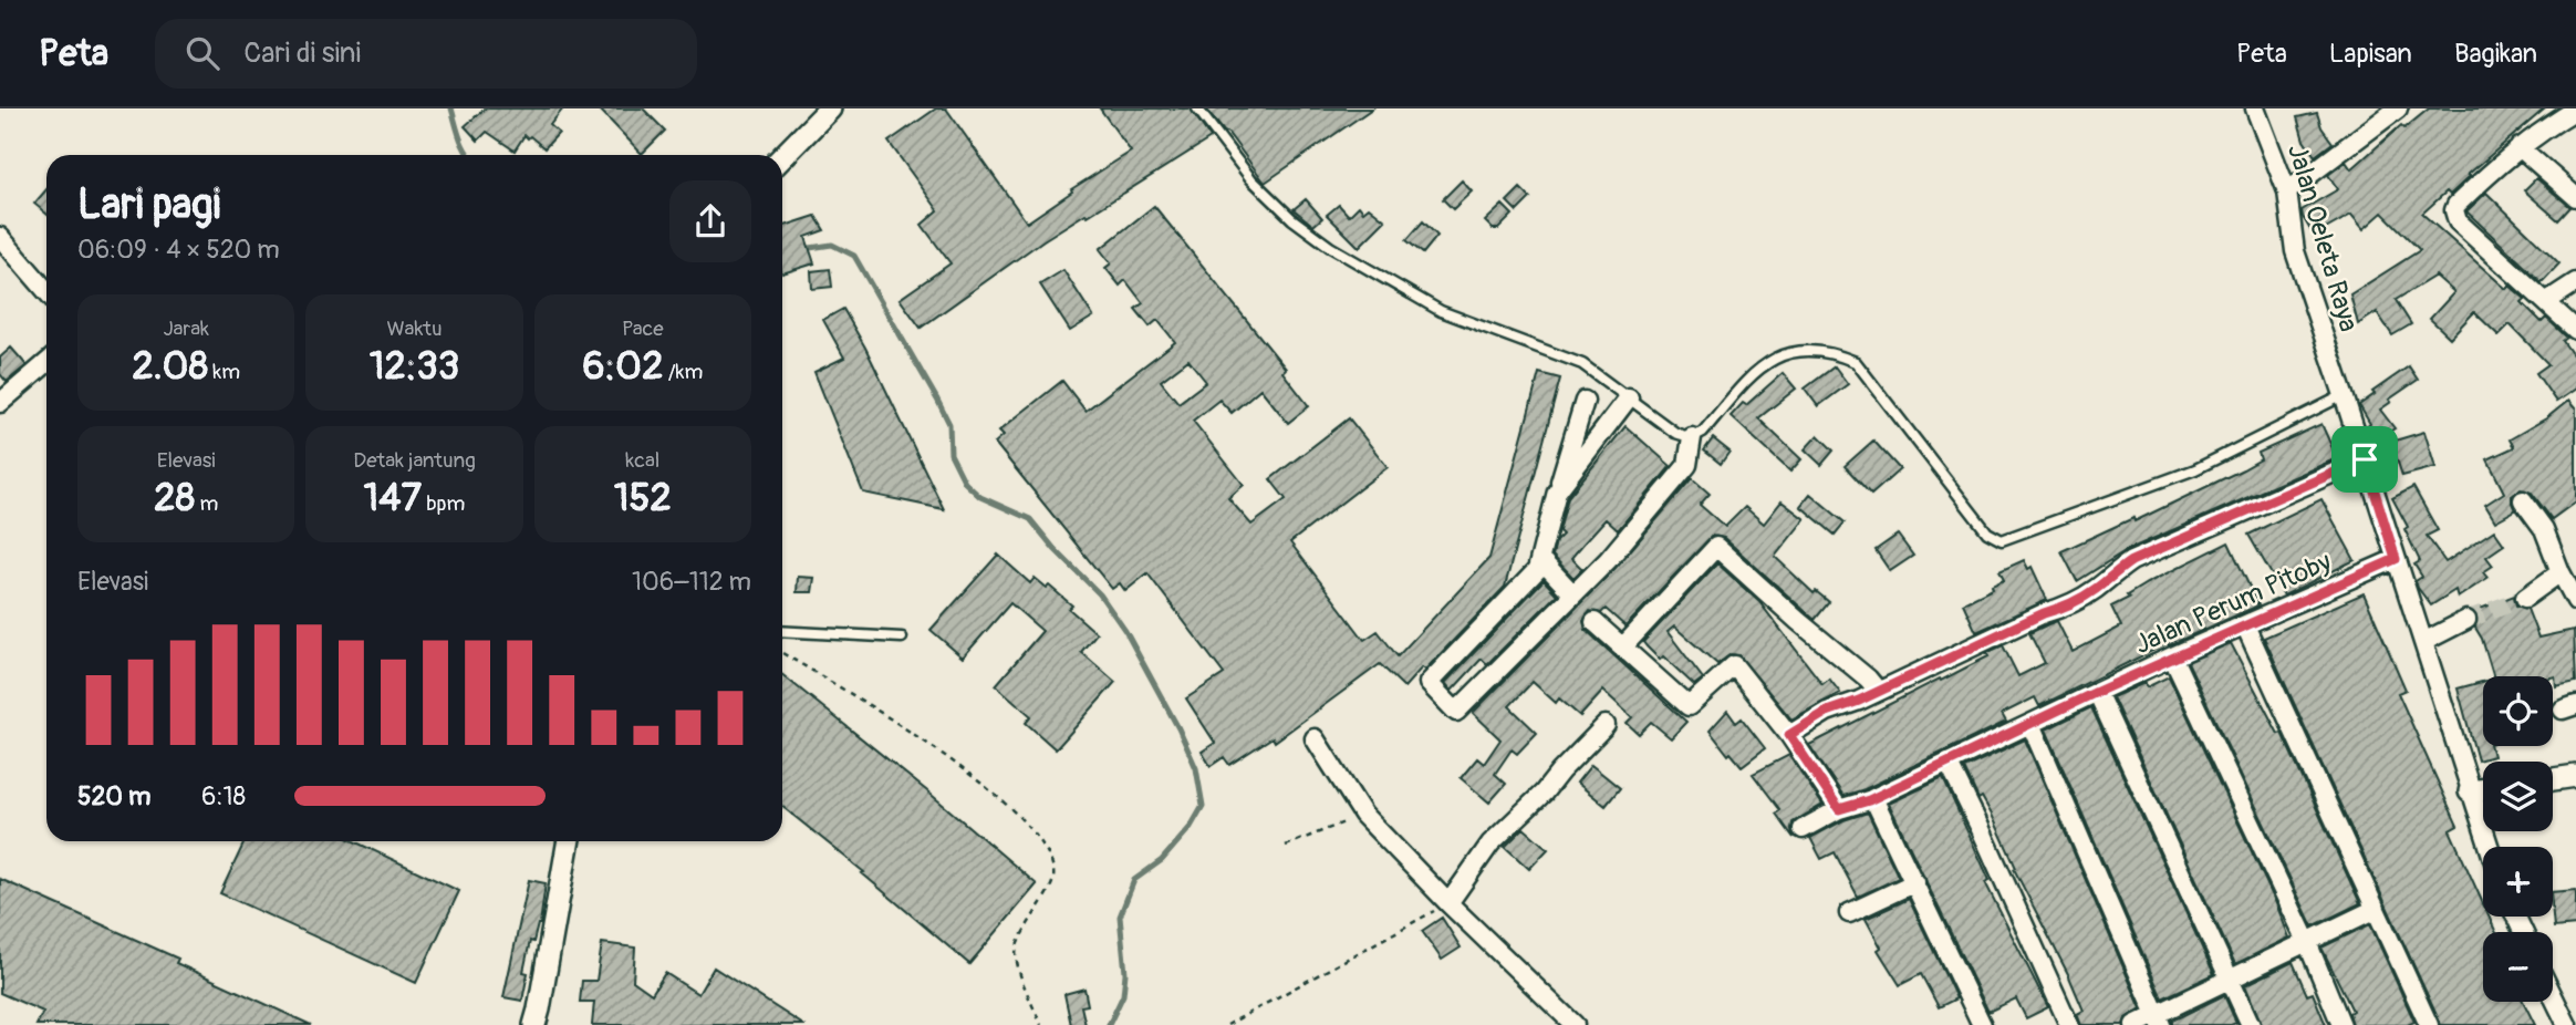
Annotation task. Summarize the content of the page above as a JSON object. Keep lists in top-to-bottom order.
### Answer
{
  "streets": {
    "street": ["Jalan Oeleta Raya", "Jalan Perum Pitoby"]
  },
  "crossings": [
    ["Jalan Oeleta Raya", "Jalan Perum Pitoby"]
  ],
  "page": {
    "header": "Peta",
    "search": "Cari di sini",
    "nav": ["Peta", "Lapisan", "Bagikan"],
    "heading": ["Lari pagi", "06:09 · 4 × 520 m"],
    "stats": [
      ["Jarak", "2.08 km"],
      ["Waktu", "12:33"],
      ["Pace", "6:02 /km"],
      ["Elevasi", "28 m"],
      ["Detak jantung", "147 bpm"],
      ["kcal", "152"]
    ],
    "chart": ["Elevasi", "106–112 m"],
    "map_buttons": ["+", "−"],
    "list": [
      {
        "name": "520 m",
        "note": "6:18"
      }
    ]
  }
}
